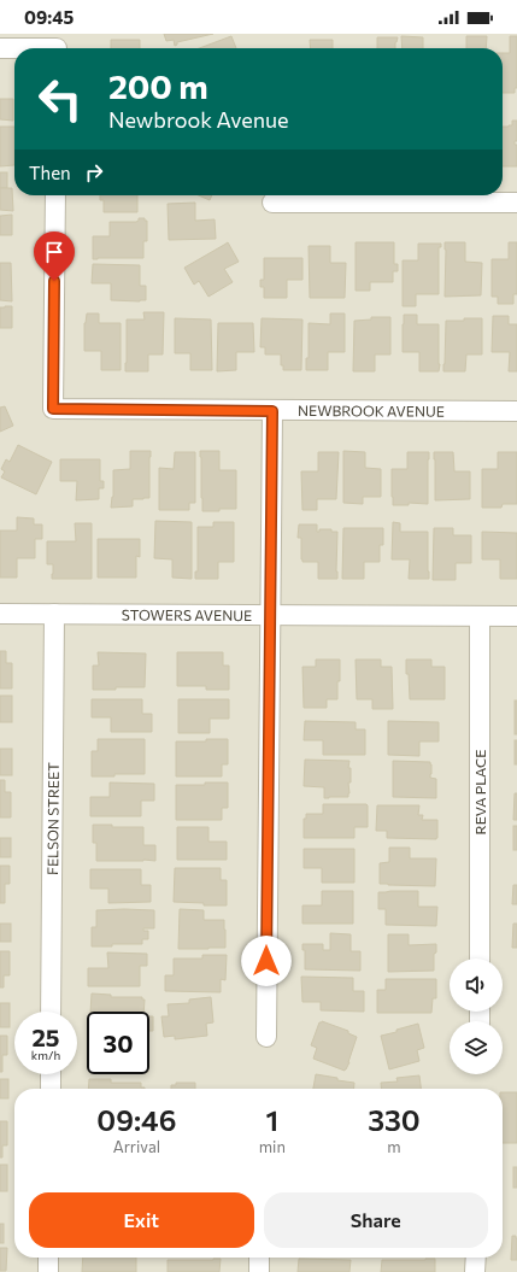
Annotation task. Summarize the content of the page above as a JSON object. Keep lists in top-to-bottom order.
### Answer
{
  "streets": {
    "street": [
      "NEWBROOK AVENUE",
      "STOWERS AVENUE",
      "REVA PLACE",
      "FELSON STREET"
    ]
  },
  "crossings": [
    ["STOWERS AVENUE", "REVA PLACE"],
    ["STOWERS AVENUE", "FELSON STREET"]
  ],
  "page": {
    "status": "09:45",
    "turn": ["200 m", "Newbrook Avenue"],
    "then": "Then",
    "speed": "25 km/h",
    "limit": "30",
    "eta": [
      "09:46",
      "Arrival",
      "1",
      "min",
      "330",
      "m"
    ],
    "buttons": ["Exit", "Share"]
  }
}
